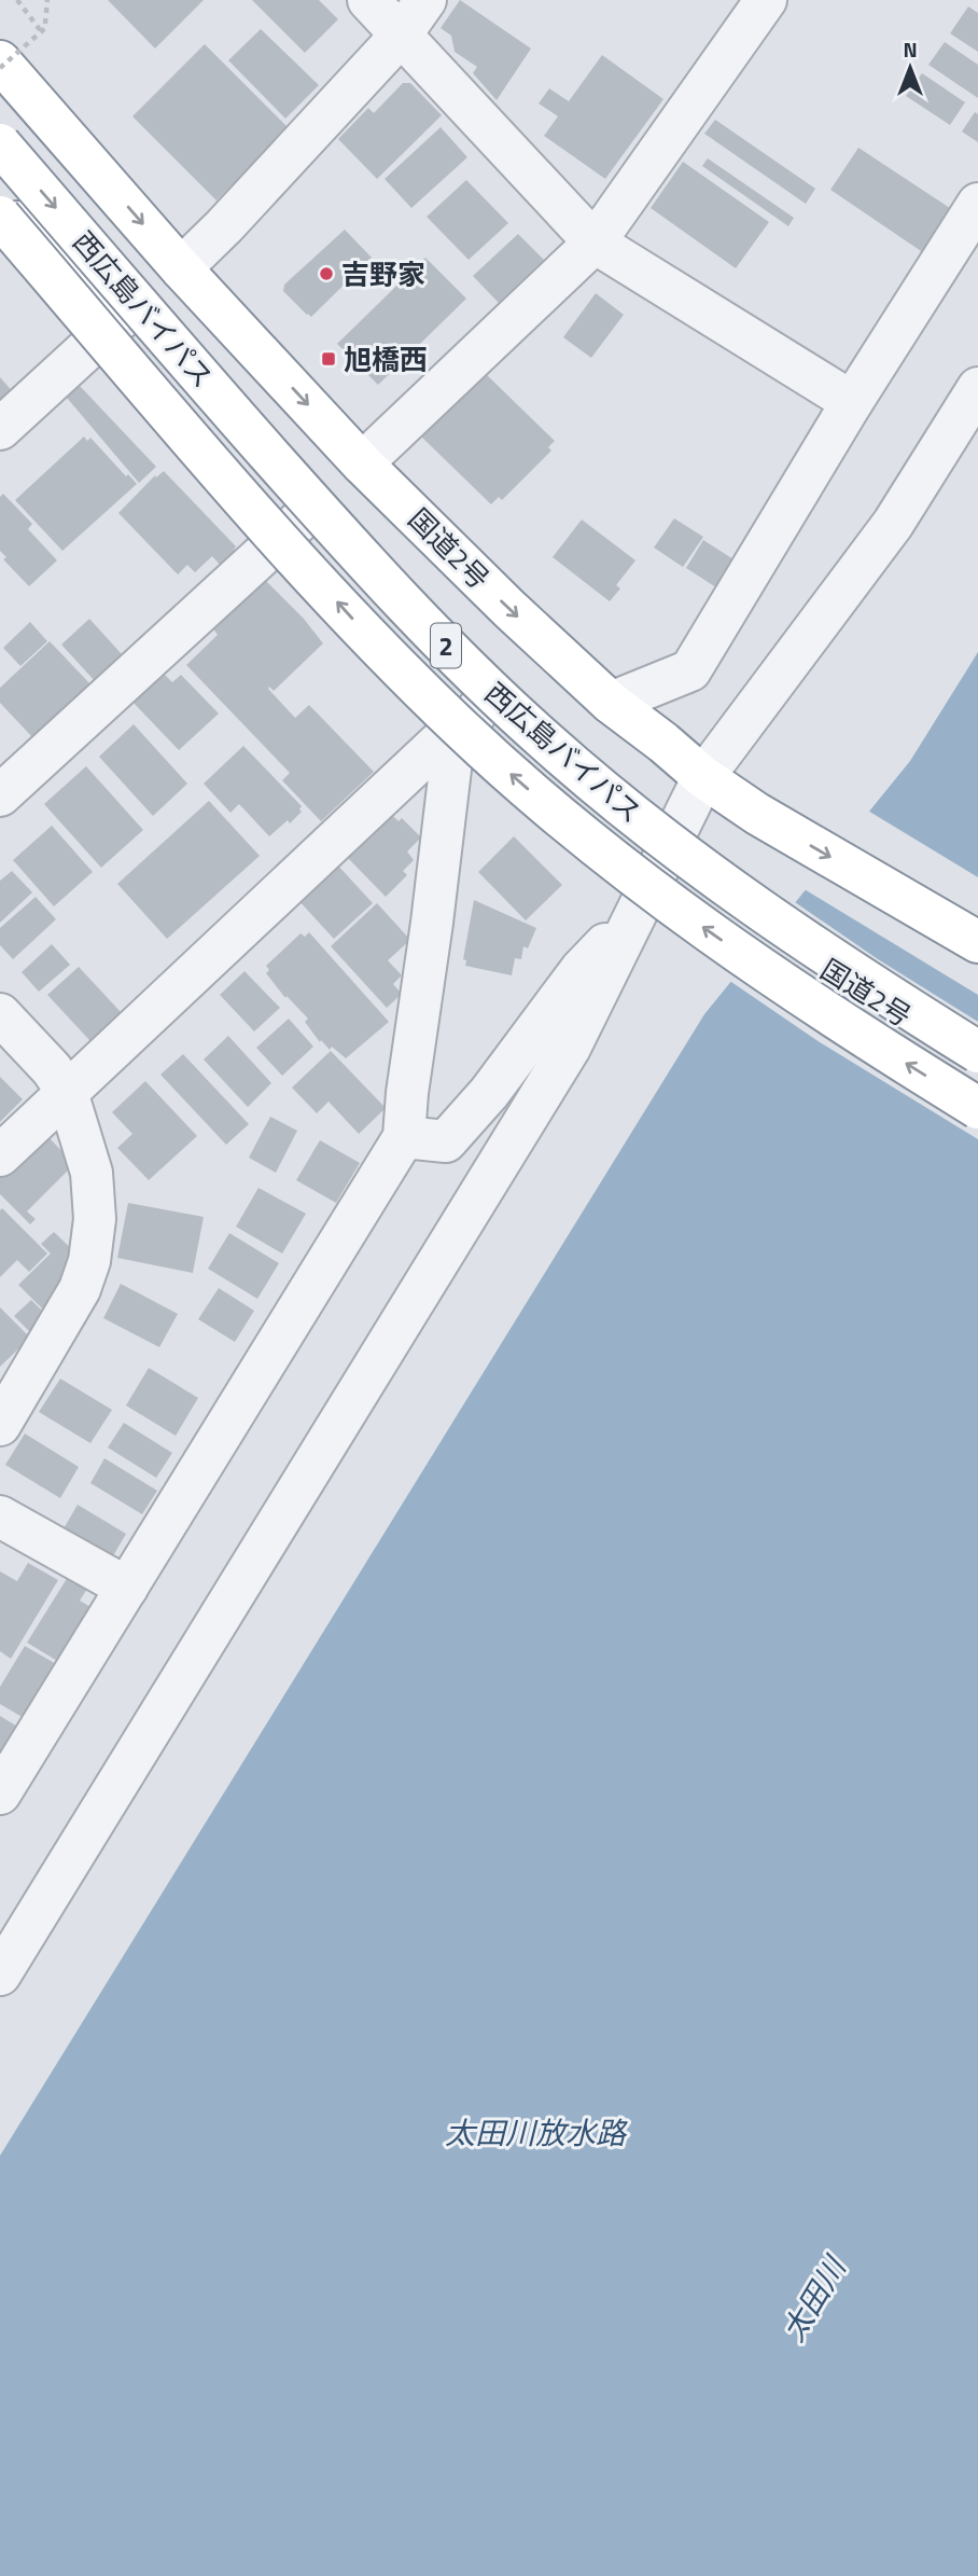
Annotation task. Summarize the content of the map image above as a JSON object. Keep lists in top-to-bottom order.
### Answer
{
  "streets": {
    "highway": ["西広島バイパス", "国道2号", "2"]
  },
  "water": ["太田川放水路", "太田川"],
  "places": {
    "other": ["吉野家"],
    "transit": ["旭橋西"]
  },
  "north": "top"
}
